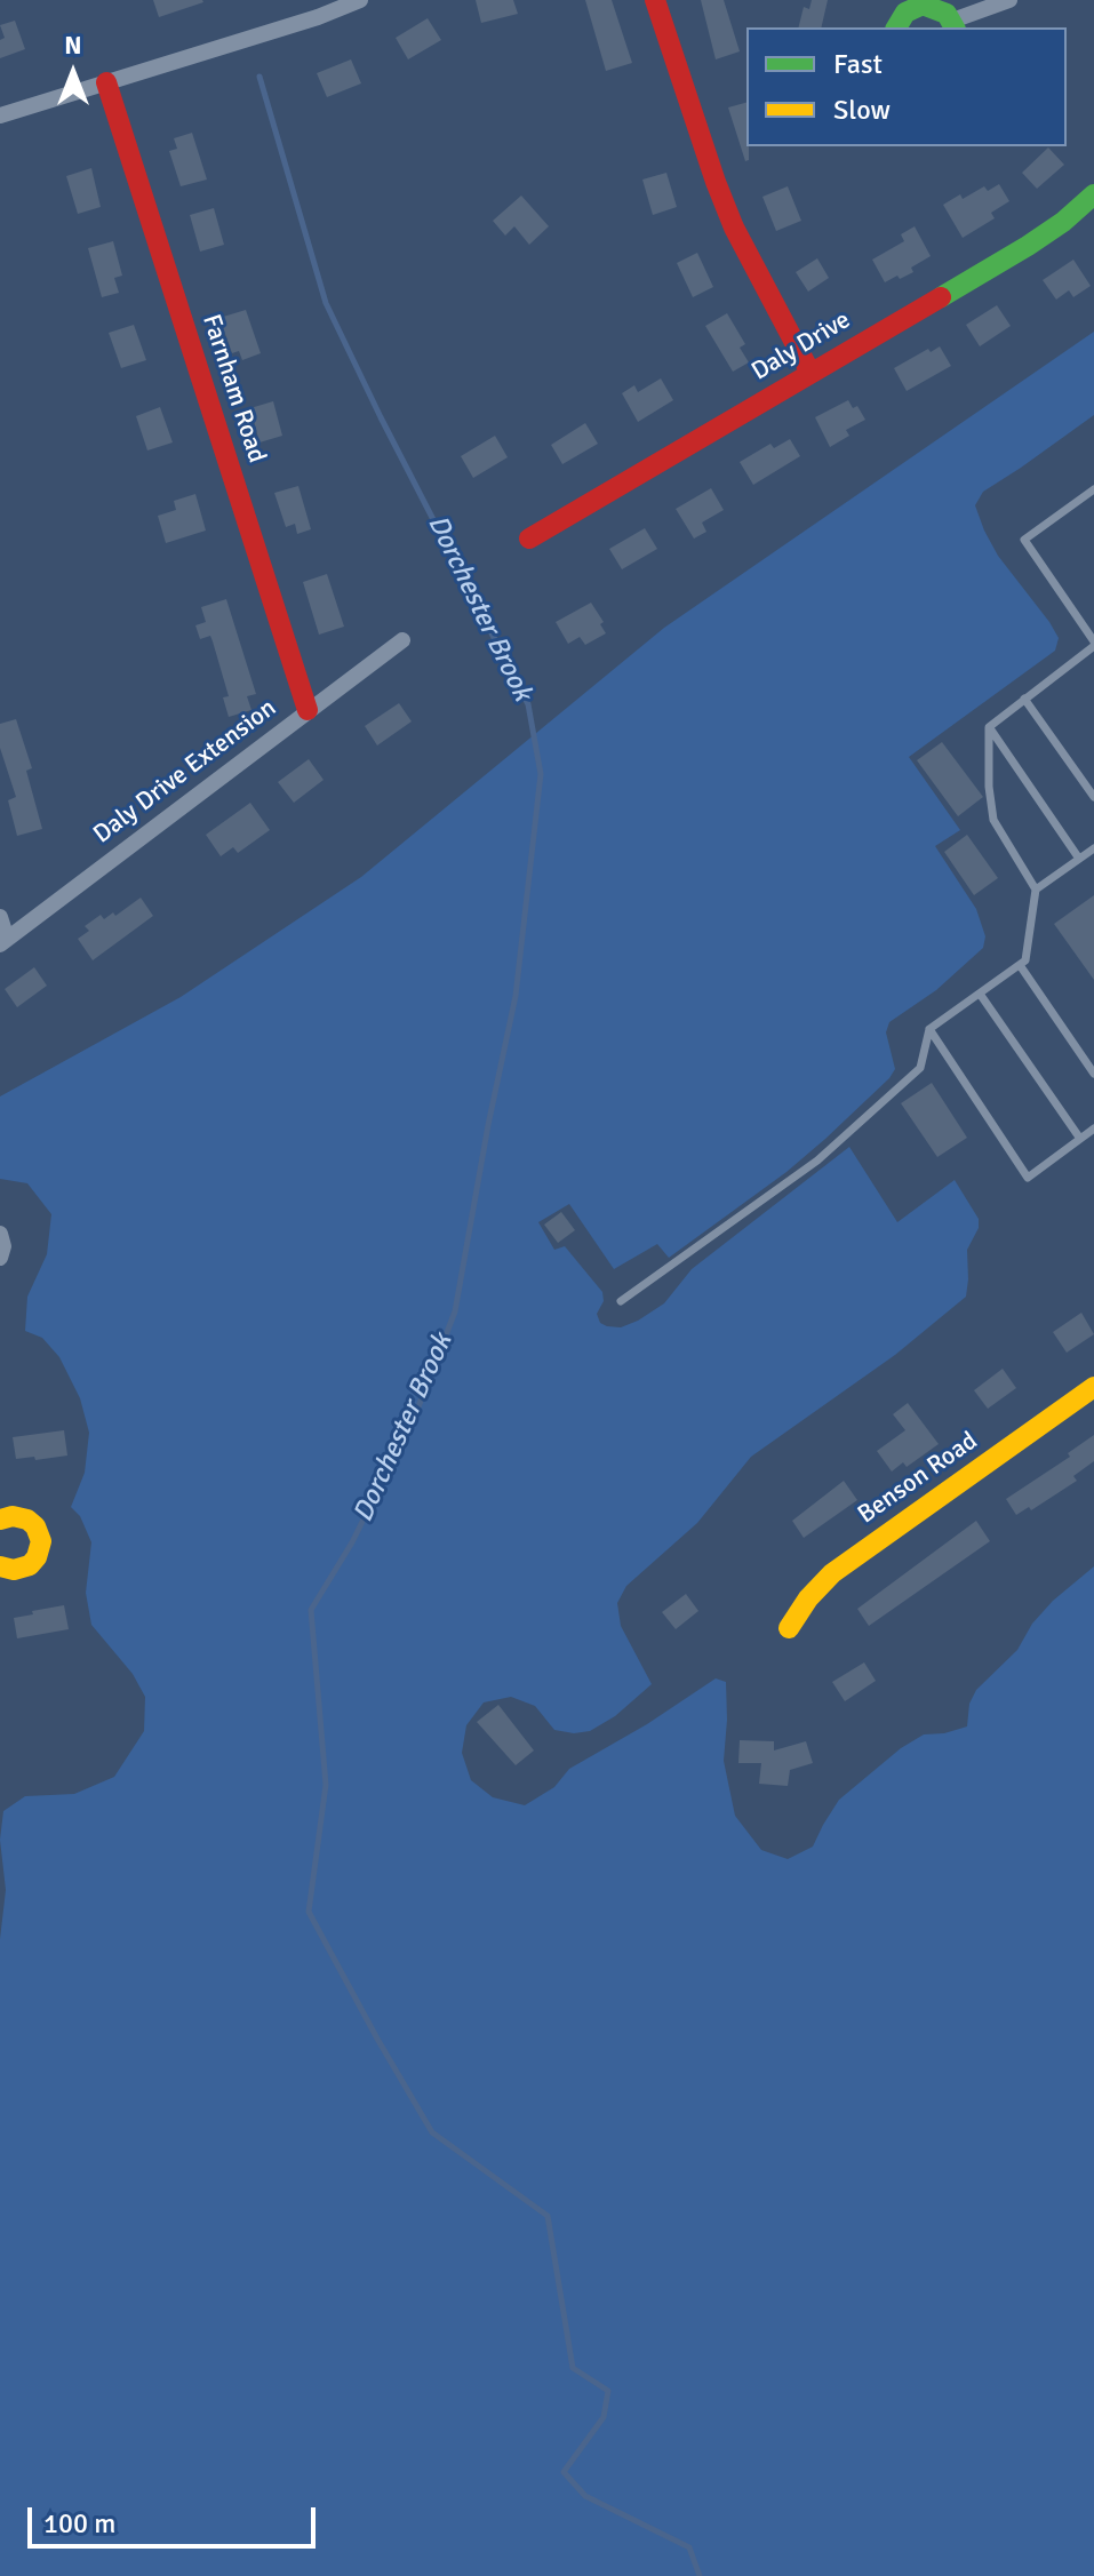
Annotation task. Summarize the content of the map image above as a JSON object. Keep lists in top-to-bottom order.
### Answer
{
  "streets": {
    "street": [
      "Daly Drive",
      "Farnham Road",
      "Daly Drive Extension",
      "Benson Road"
    ]
  },
  "crossings": [
    ["Farnham Road", "Daly Drive Extension"]
  ],
  "water": ["Dorchester Brook"],
  "legend": ["Fast", "Slow"],
  "scale_bar": "100 m",
  "north": "top"
}
